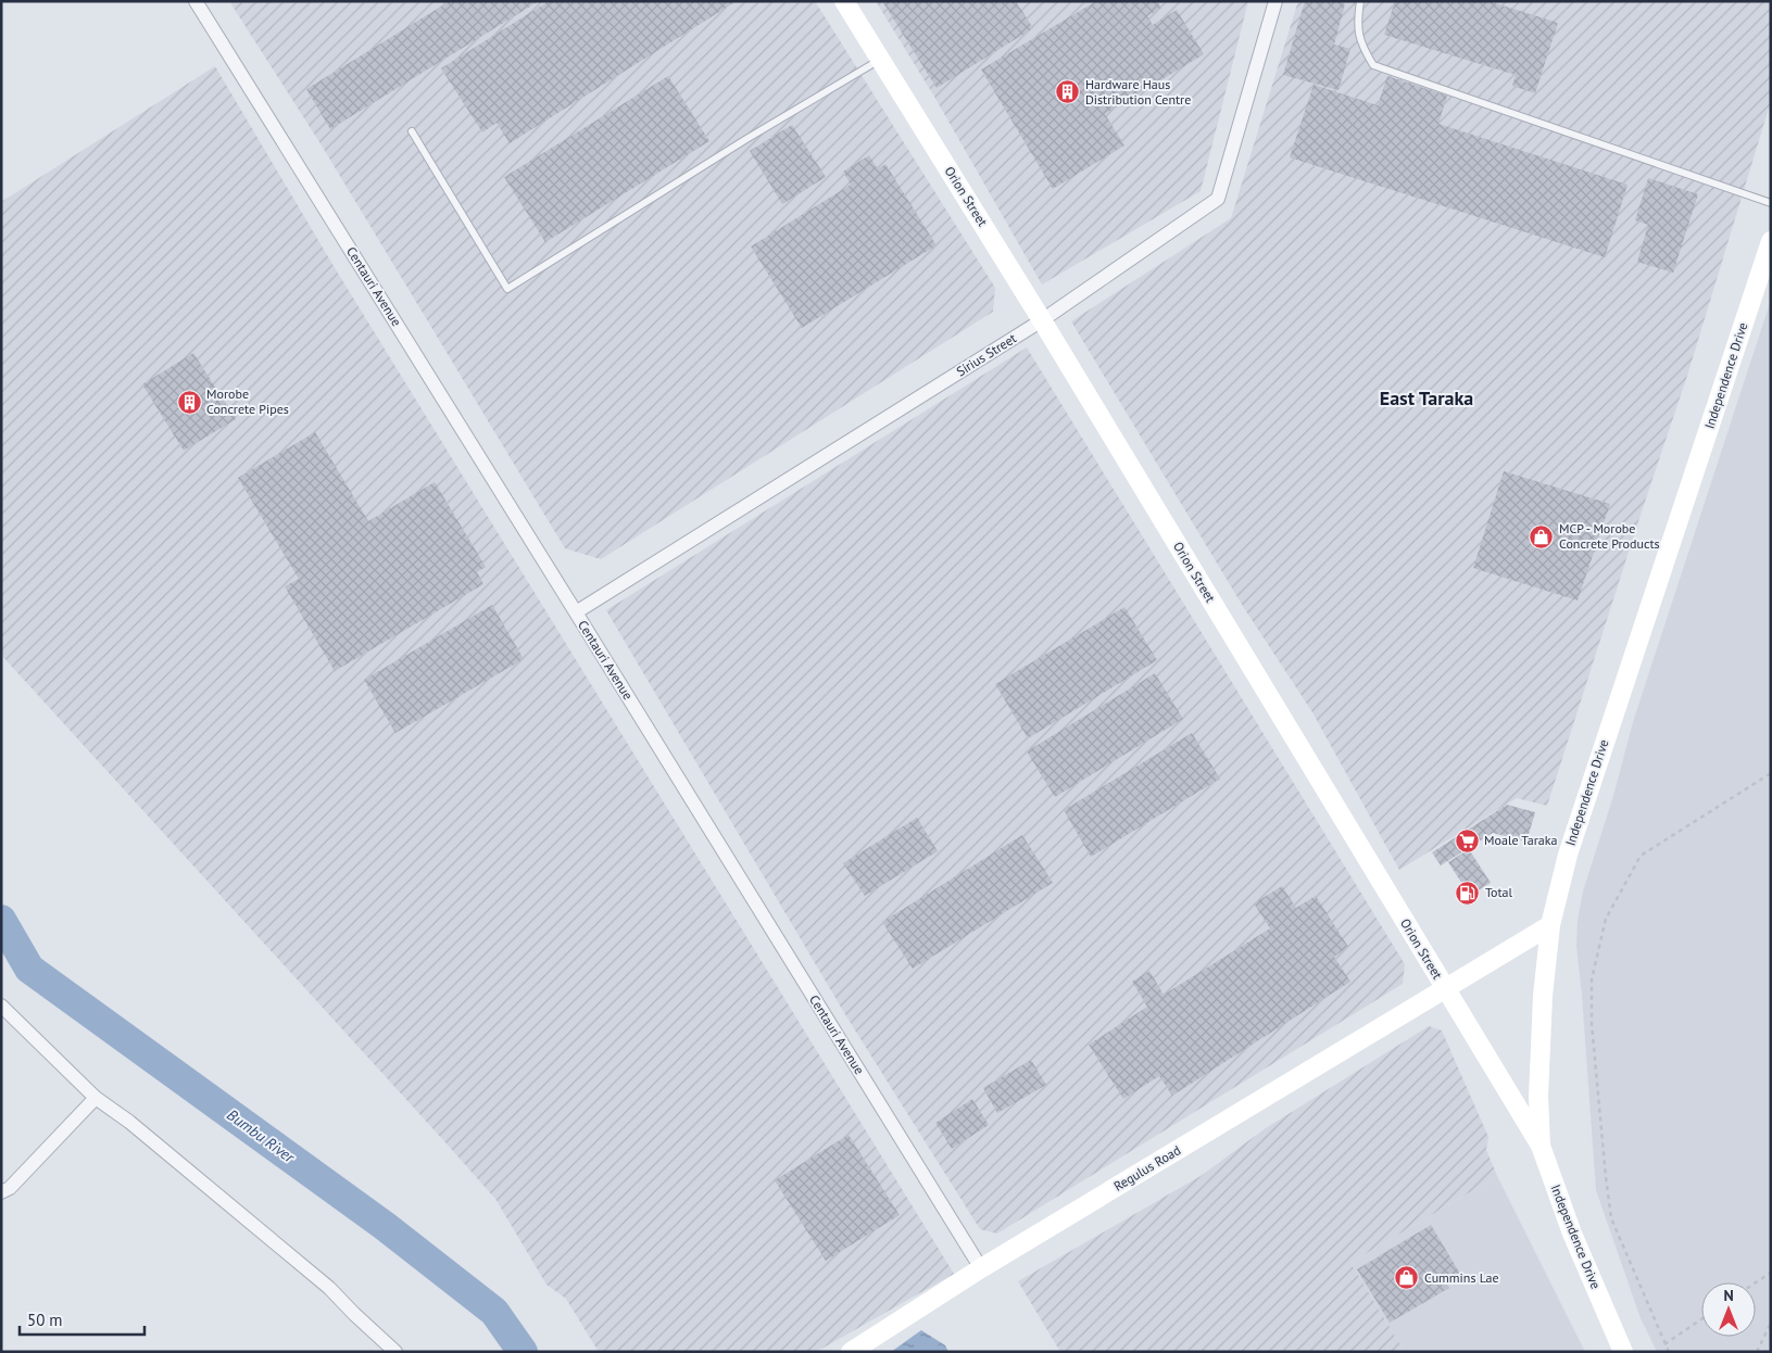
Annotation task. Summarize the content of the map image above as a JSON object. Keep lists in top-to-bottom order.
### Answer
{
  "streets": {
    "street": [
      "Orion Street",
      "Centauri Avenue",
      "Sirius Street",
      "Independence Drive",
      "Regulus Road"
    ]
  },
  "crossings": [
    ["Orion Street", "Sirius Street"],
    ["Orion Street", "Independence Drive"],
    ["Orion Street", "Regulus Road"],
    ["Centauri Avenue", "Sirius Street"],
    ["Centauri Avenue", "Regulus Road"],
    ["Independence Drive", "Regulus Road"]
  ],
  "districts": ["East Taraka"],
  "water": ["Bumbu River"],
  "places": {
    "building": ["Hardware Haus Distribution Centre", "Morobe Concrete Pipes"],
    "shop": ["MCP - Morobe Concrete Products", "Cummins Lae"],
    "supermarket": ["Moale Taraka"],
    "fuel station": ["Total"]
  },
  "scale_bar": "50 m",
  "north": "top"
}
